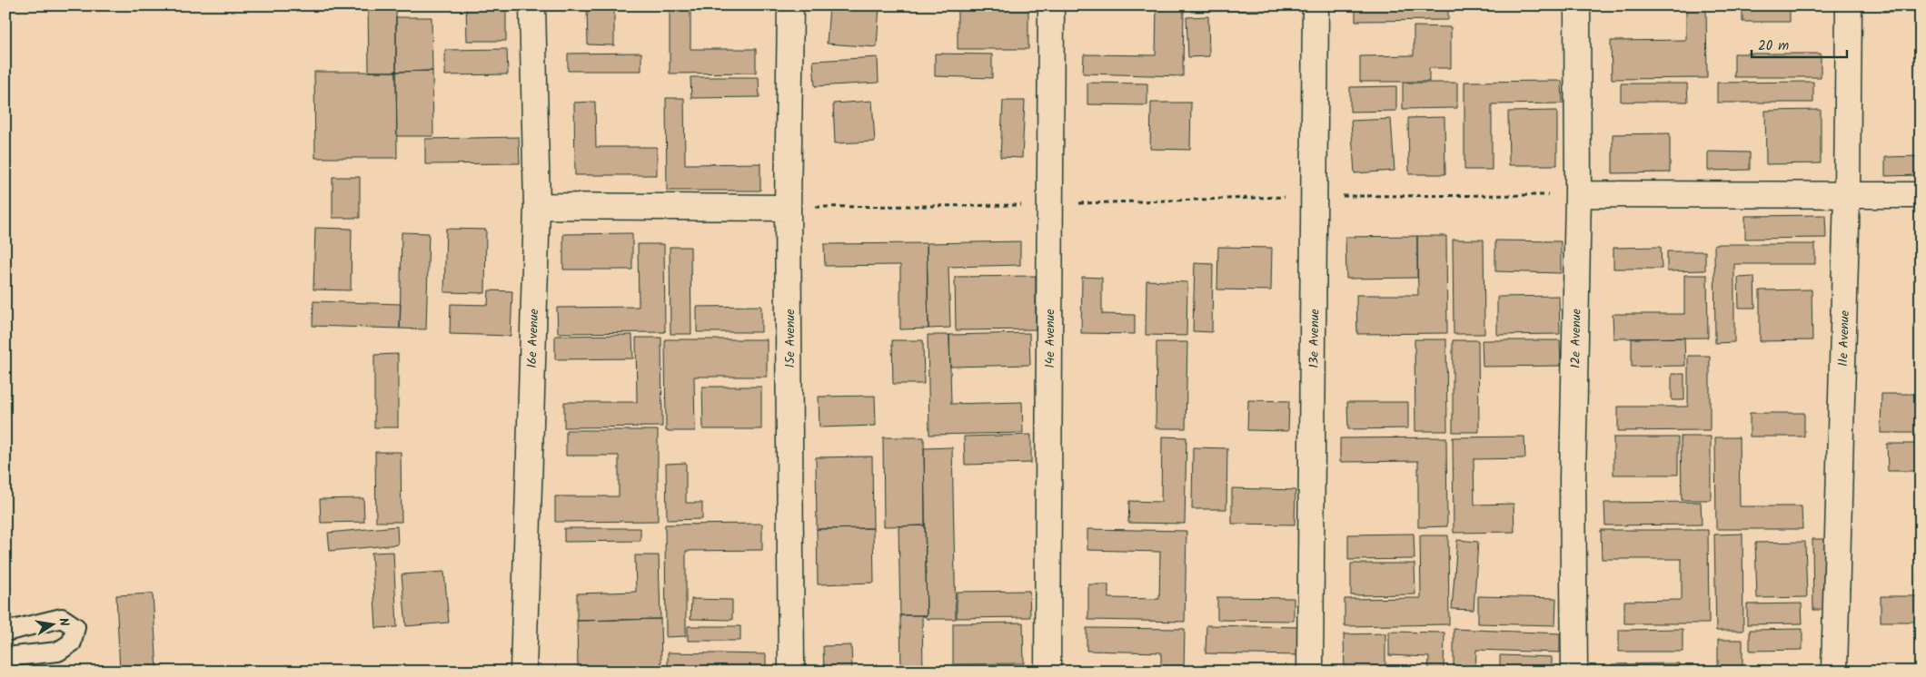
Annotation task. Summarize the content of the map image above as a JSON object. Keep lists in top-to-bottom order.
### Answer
{
  "streets": {
    "street": [
      "16e Avenue",
      "15e Avenue",
      "14e Avenue",
      "13e Avenue",
      "12e Avenue",
      "11e Avenue"
    ]
  },
  "scale_bar": "20 m",
  "north": "right"
}
